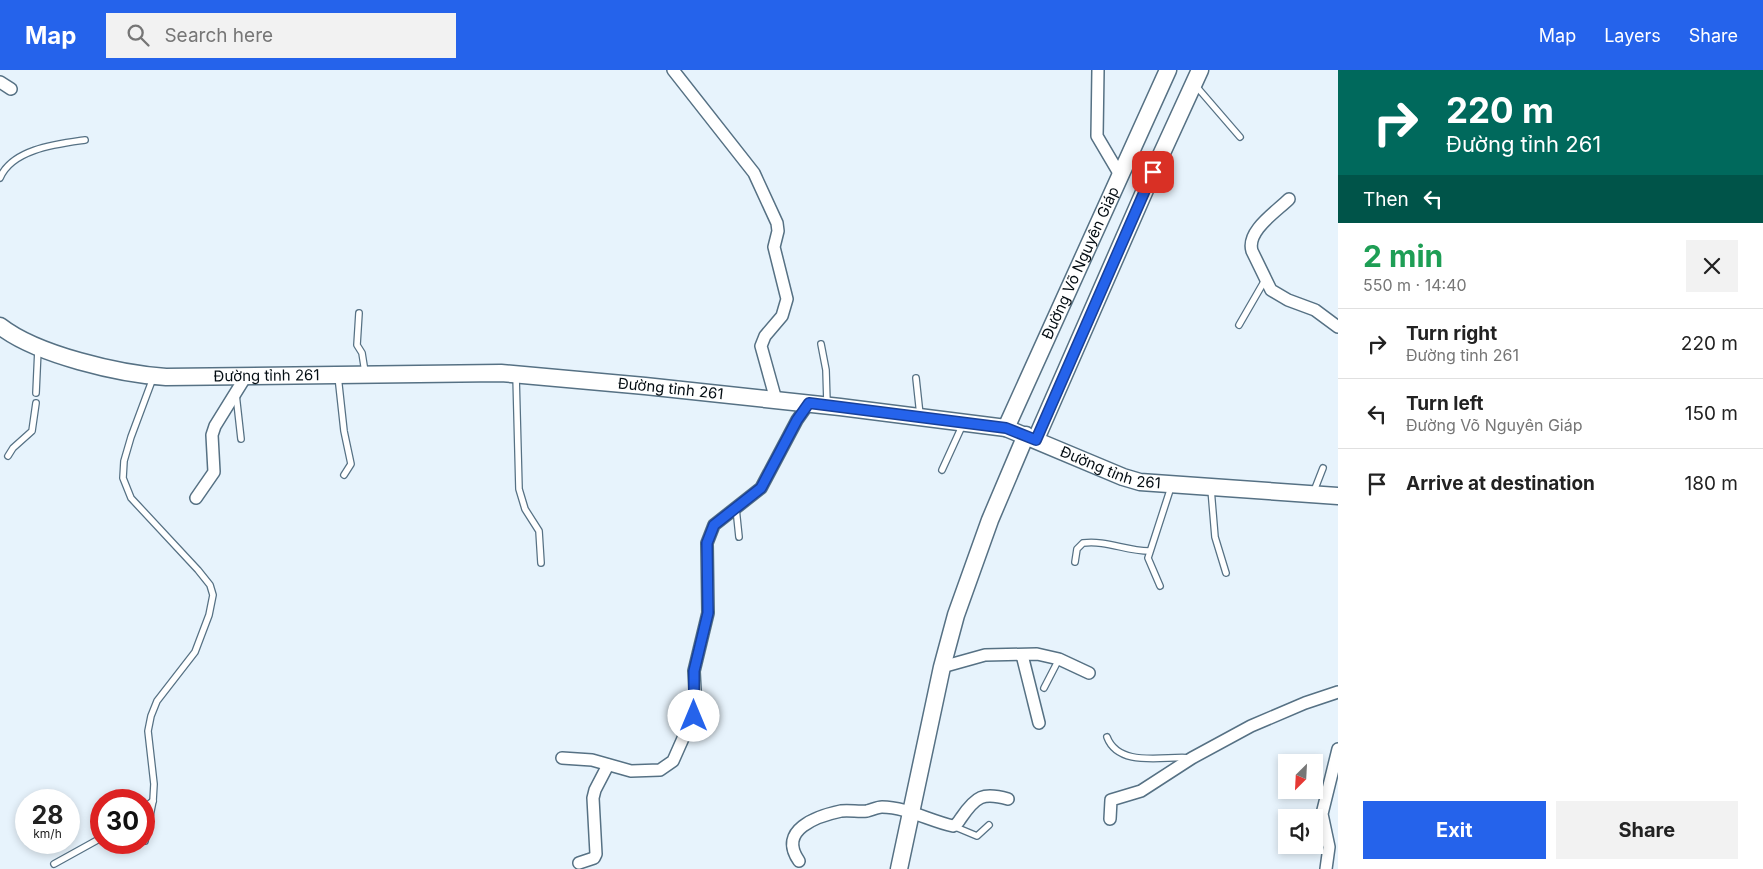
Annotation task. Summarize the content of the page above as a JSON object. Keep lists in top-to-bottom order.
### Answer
{
  "streets": {
    "main road": ["Đường Võ Nguyên Giáp", "Đường tỉnh 261"]
  },
  "crossings": [
    ["Đường Võ Nguyên Giáp", "Đường tỉnh 261"]
  ],
  "north": "bottom left",
  "page": {
    "header": "Map",
    "search": "Search here",
    "nav": ["Map", "Layers", "Share"],
    "turn": ["220 m", "Đường tỉnh 261"],
    "then": "Then",
    "heading": ["2 min", "550 m · 14:40"],
    "list": [
      {
        "name": "Turn right",
        "note": "Đường tỉnh 261",
        "value": "220 m"
      },
      {
        "name": "Turn left",
        "note": "Đường Võ Nguyên Giáp",
        "value": "150 m"
      },
      {
        "name": "Arrive at destination",
        "value": "180 m"
      }
    ],
    "speed": "28 km/h",
    "limit": "30",
    "buttons": ["Exit", "Share"]
  }
}
